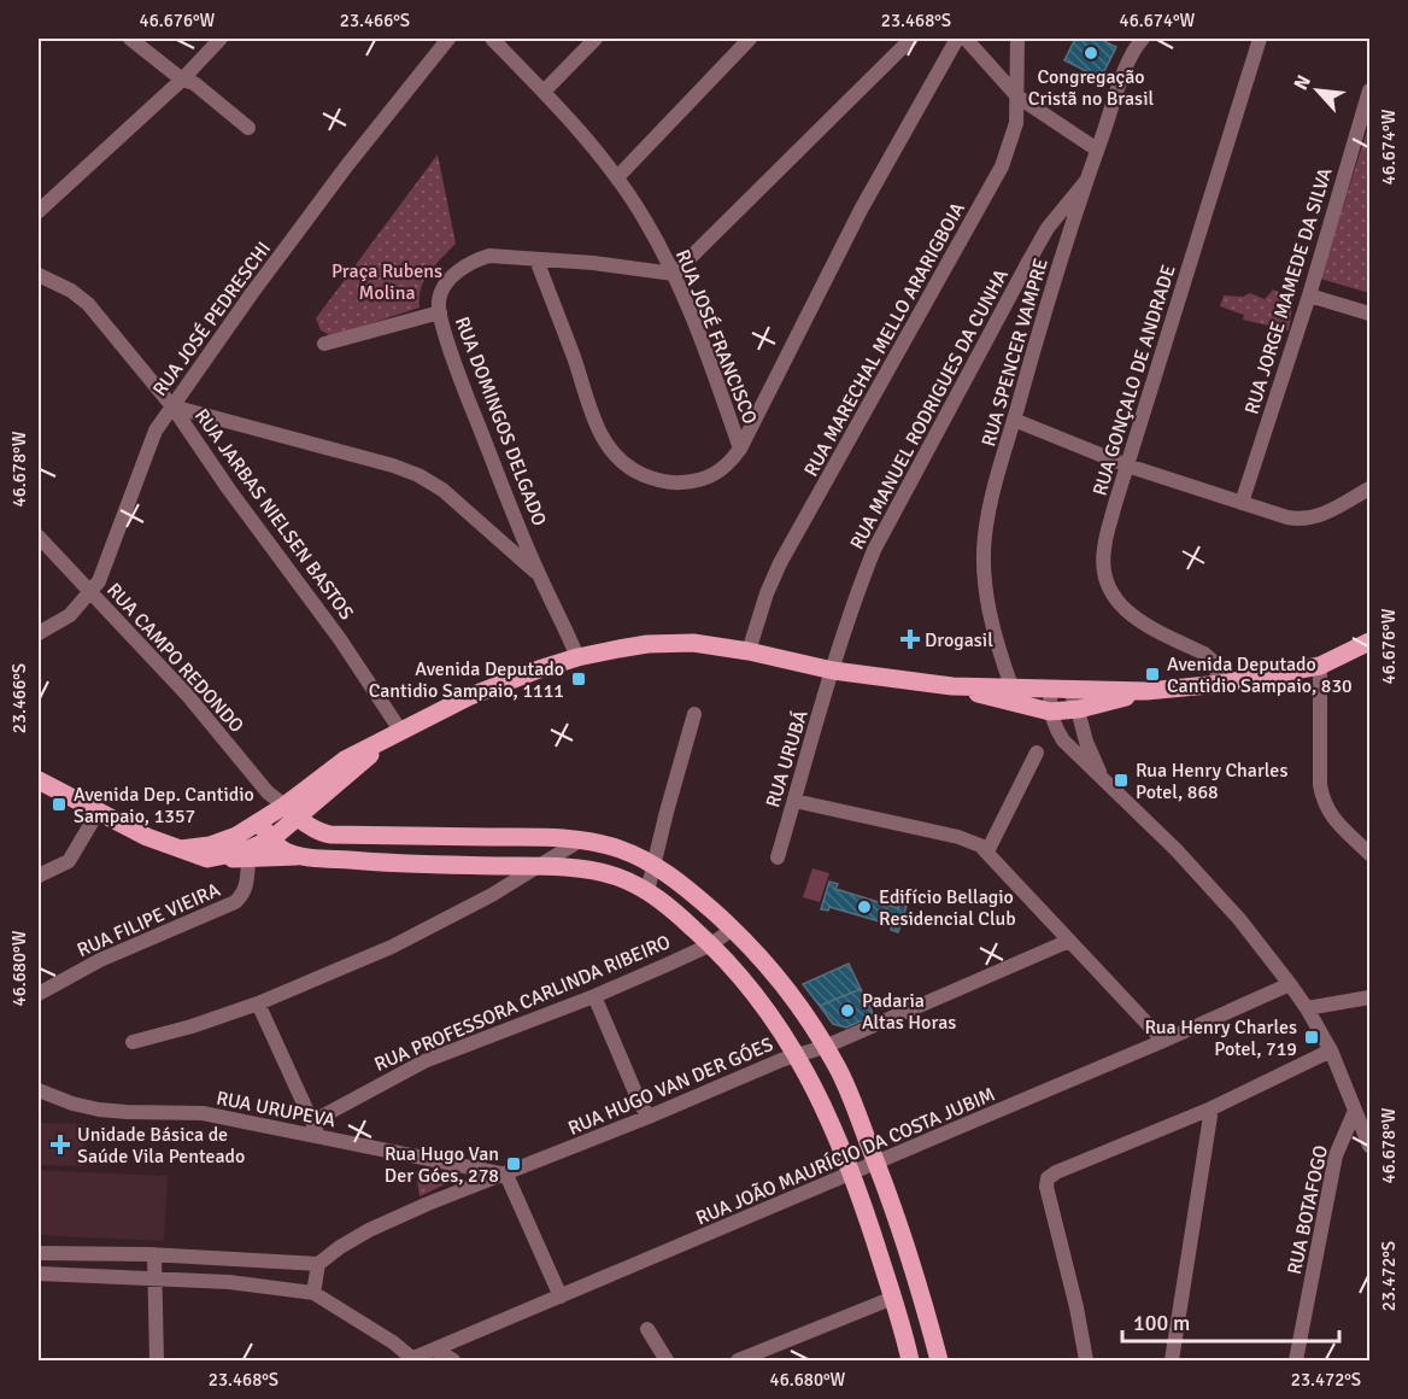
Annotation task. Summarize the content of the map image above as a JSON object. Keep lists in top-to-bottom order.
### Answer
{
  "streets": {
    "street": [
      "RUA JORGE MAMEDE DA SILVA",
      "RUA JOSÉ PEDRESCHI",
      "RUA JOSÉ FRANCISCO",
      "RUA MARECHAL MELLO ARARIGBOIA",
      "RUA SPENCER VAMPRE",
      "RUA GONÇALO DE ANDRADE",
      "RUA MANUEL RODRIGUES DA CUNHA",
      "RUA DOMINGOS DELGADO",
      "RUA JARBAS NIELSEN BASTOS",
      "RUA CAMPO REDONDO",
      "RUA URUBÁ",
      "RUA FILIPE VIEIRA",
      "RUA PROFESSORA CARLINDA RIBEIRO",
      "RUA HUGO VAN DER GÓES",
      "RUA URUPEVA",
      "RUA JOÃO MAURÍCIO DA COSTA JUBIM",
      "RUA BOTAFOGO"
    ]
  },
  "crossings": [
    ["RUA JOSÉ PEDRESCHI", "RUA JARBAS NIELSEN BASTOS"],
    ["RUA JOSÉ PEDRESCHI", "RUA CAMPO REDONDO"],
    ["RUA JOSÉ FRANCISCO", "RUA DOMINGOS DELGADO"],
    ["RUA SPENCER VAMPRE", "RUA MANUEL RODRIGUES DA CUNHA"],
    ["RUA MANUEL RODRIGUES DA CUNHA", "RUA URUBÁ"],
    ["RUA HUGO VAN DER GÓES", "RUA URUPEVA"]
  ],
  "parks": ["Praça Rubens Molina"],
  "places": {
    "other": ["Congregação Cristã no Brasil", "Edifício Bellagio Residencial Club", "Padaria Altas Horas"],
    "health": ["Drogasil", "Unidade Básica de Saúde Vila Penteado"],
    "transit": [
      "Avenida Deputado Cantidio Sampaio, 830",
      "Avenida Deputado Cantidio Sampaio, 1111",
      "Rua Henry Charles Potel, 868",
      "Avenida Dep. Cantidio Sampaio, 1357",
      "Rua Henry Charles Potel, 719",
      "Rua Hugo Van Der Góes, 278"
    ]
  },
  "scale_bar": "100 m",
  "north": "top left",
  "coordinates": [
    "46.676°W",
    "23.466°S",
    "23.468°S",
    "46.674°W",
    "46.678°W",
    "46.680°W",
    "23.472°S"
  ]
}
